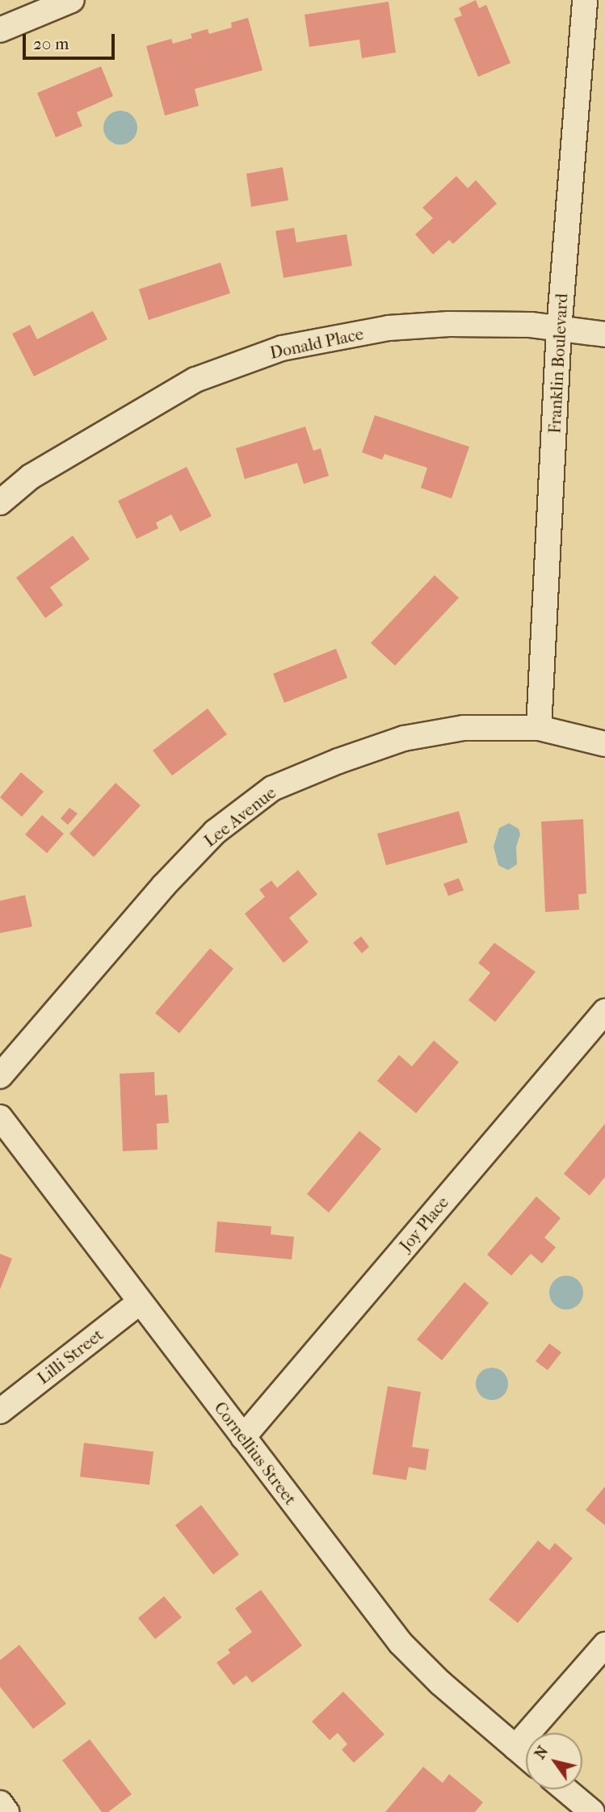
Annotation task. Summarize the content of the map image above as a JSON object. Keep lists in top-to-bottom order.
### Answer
{
  "streets": {
    "street": [
      "Donald Place",
      "Franklin Boulevard",
      "Lee Avenue",
      "Joy Place",
      "Lilli Street",
      "Cornellius Street"
    ]
  },
  "crossings": [
    ["Donald Place", "Franklin Boulevard"],
    ["Franklin Boulevard", "Lee Avenue"],
    ["Joy Place", "Cornellius Street"],
    ["Lilli Street", "Cornellius Street"]
  ],
  "scale_bar": "20 m",
  "north": "top left"
}
